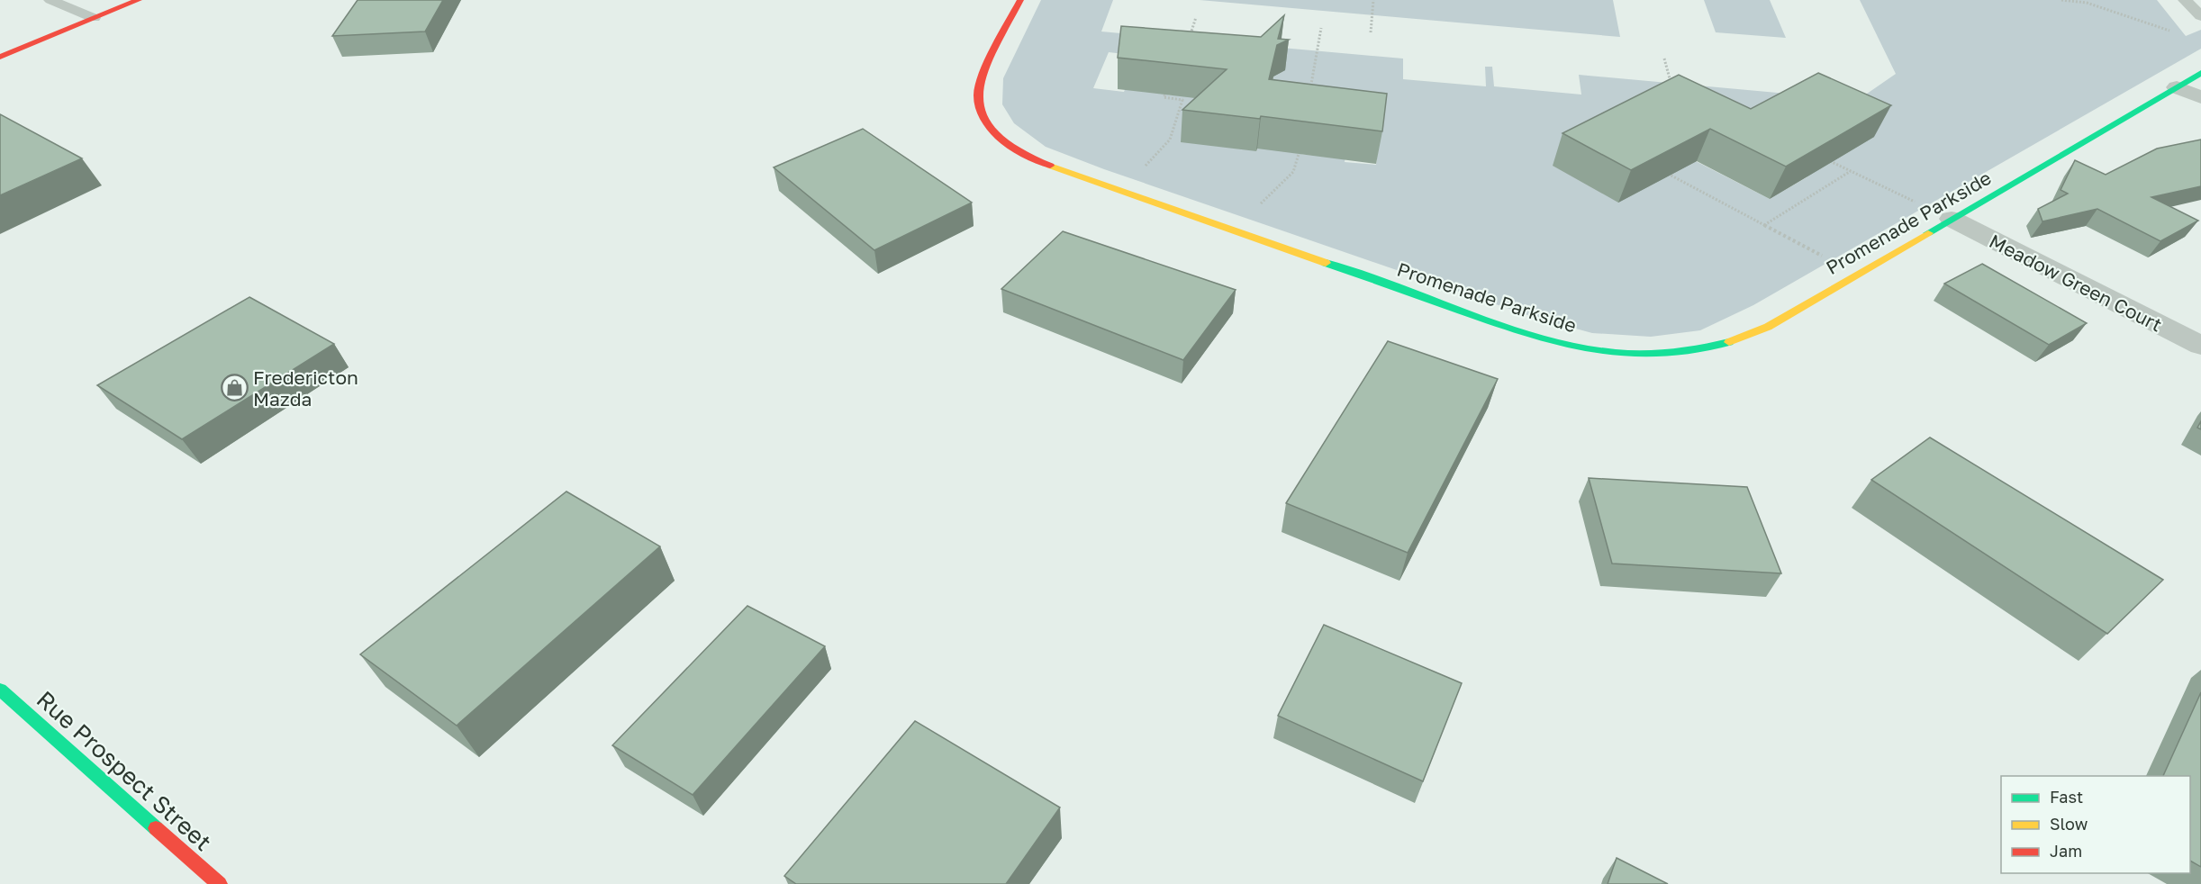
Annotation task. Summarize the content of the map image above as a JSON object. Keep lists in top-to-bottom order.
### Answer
{
  "streets": {
    "street": ["Promenade Parkside", "Meadow Green Court", "Rue Prospect Street"]
  },
  "crossings": [
    ["Promenade Parkside", "Meadow Green Court"]
  ],
  "places": {
    "shop": ["Fredericton Mazda"]
  },
  "legend": ["Fast", "Slow", "Jam"]
}
